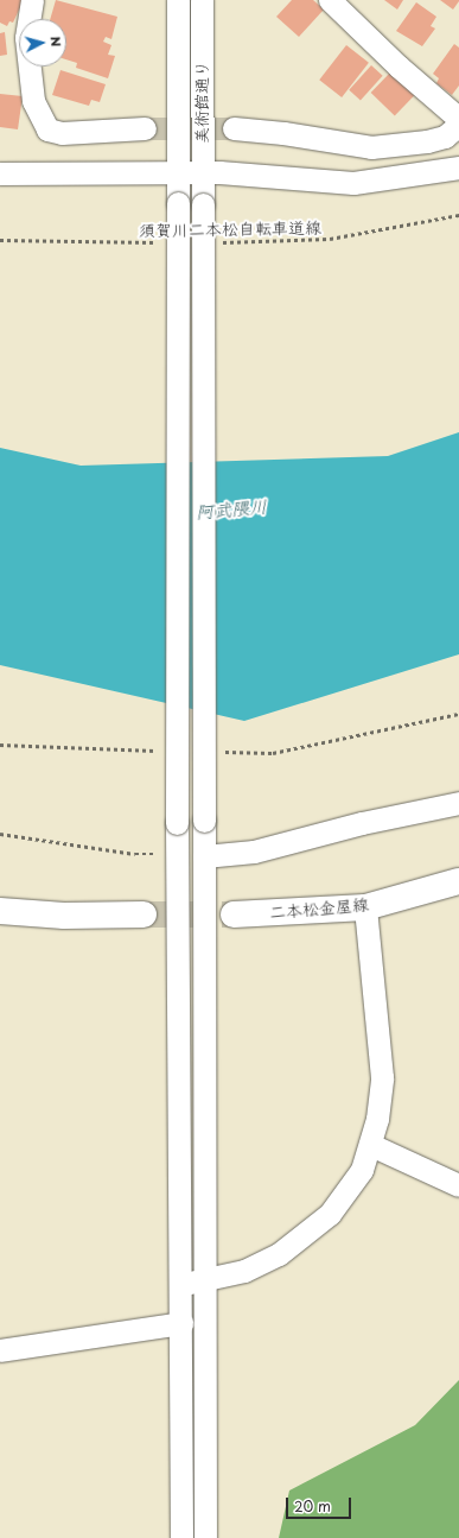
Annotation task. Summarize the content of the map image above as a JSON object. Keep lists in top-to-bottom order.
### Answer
{
  "streets": {
    "main road": ["二本松金屋線"],
    "street": ["美術館通り"],
    "path": ["須賀川二本松自転車道線"]
  },
  "water": ["阿武隈川"],
  "scale_bar": "20 m",
  "north": "right"
}
